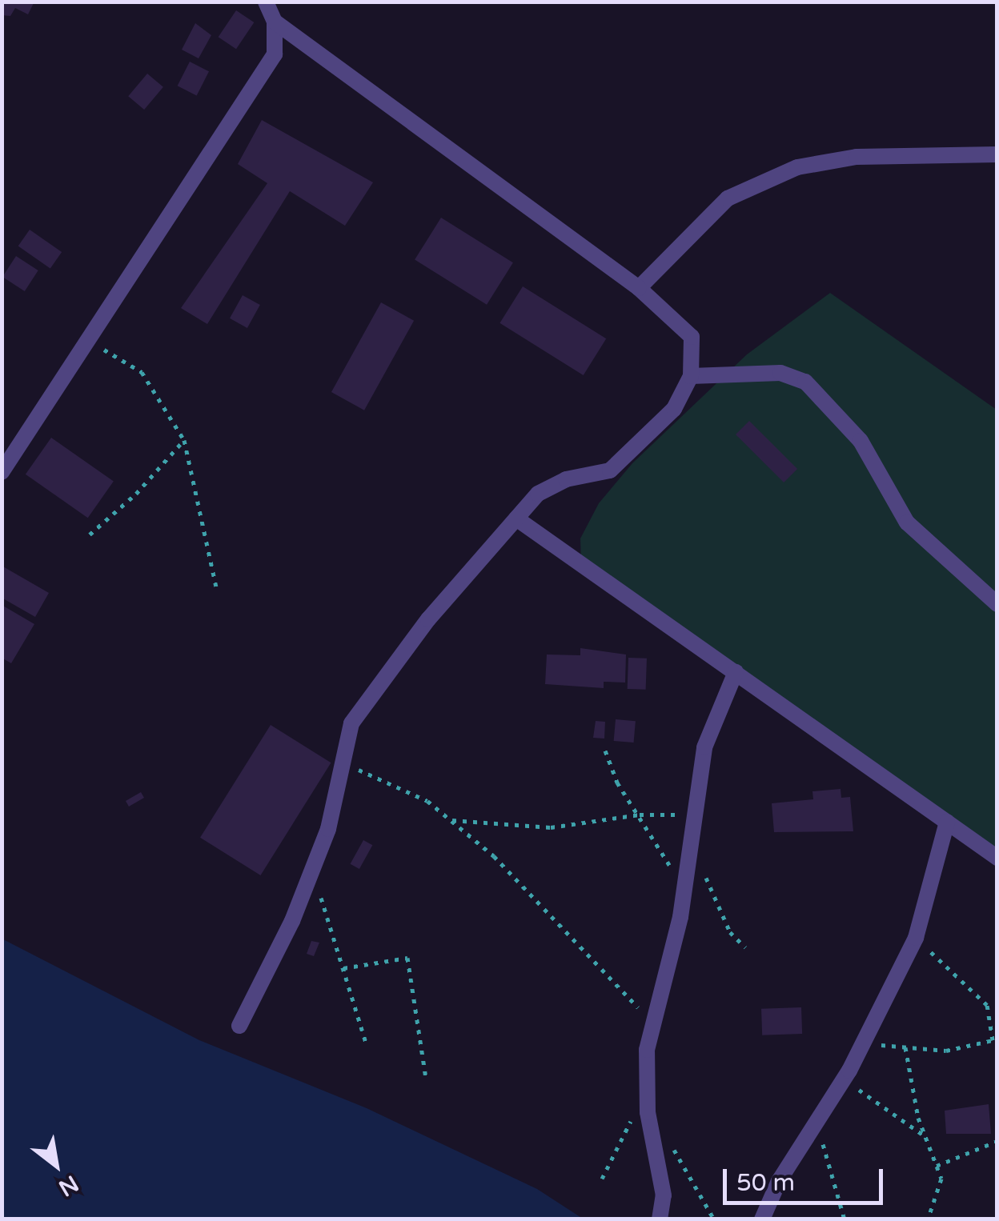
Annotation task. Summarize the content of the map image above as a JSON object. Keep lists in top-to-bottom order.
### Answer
{
  "scale_bar": "50 m",
  "north": "bottom right"
}
